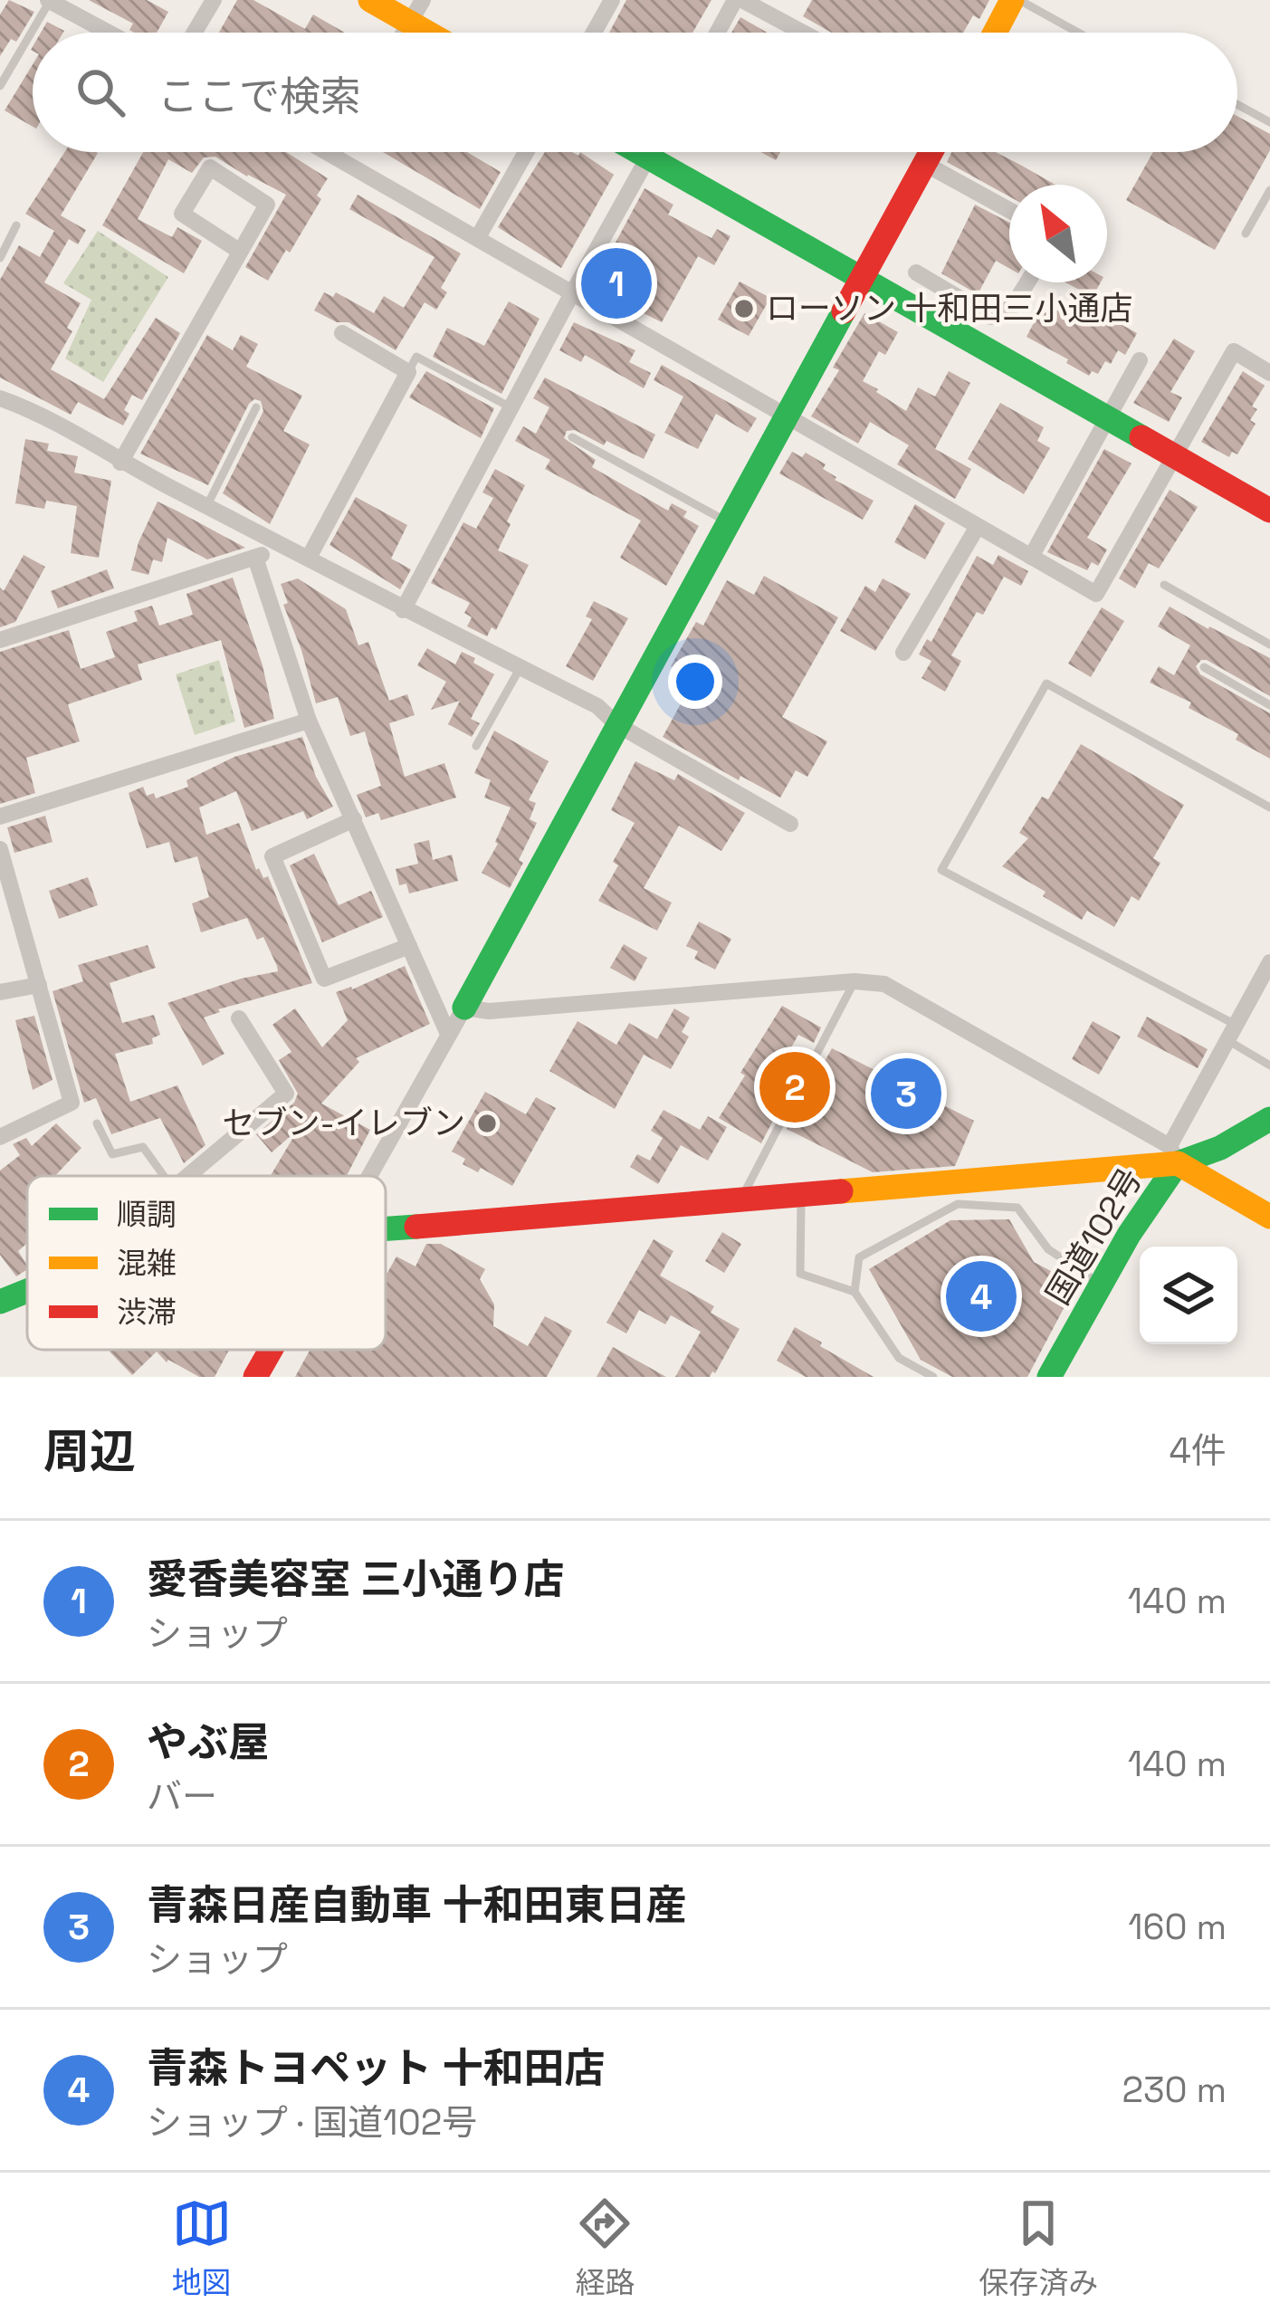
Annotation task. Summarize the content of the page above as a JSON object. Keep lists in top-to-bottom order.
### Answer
{
  "streets": {
    "main road": ["国道102号"]
  },
  "places": ["ローソン 十和田三小通店", "セブン-イレブン"],
  "legend": ["順調", "混雑", "渋滞"],
  "north": "top left",
  "page": {
    "search": "ここで検索",
    "pins": [
      "1",
      "2",
      "3",
      "4"
    ],
    "heading": ["周辺", "4件"],
    "list": [
      {
        "mark": "1",
        "name": "愛香美容室 三小通り店",
        "note": "ショップ",
        "value": "140 m"
      },
      {
        "mark": "2",
        "name": "やぶ屋",
        "note": "バー",
        "value": "140 m"
      },
      {
        "mark": "3",
        "name": "青森日産自動車 十和田東日産",
        "note": "ショップ",
        "value": "160 m"
      },
      {
        "mark": "4",
        "name": "青森トヨペット 十和田店",
        "note": "ショップ · 国道102号",
        "value": "230 m"
      }
    ],
    "nav": ["地図", "経路", "保存済み"]
  }
}
